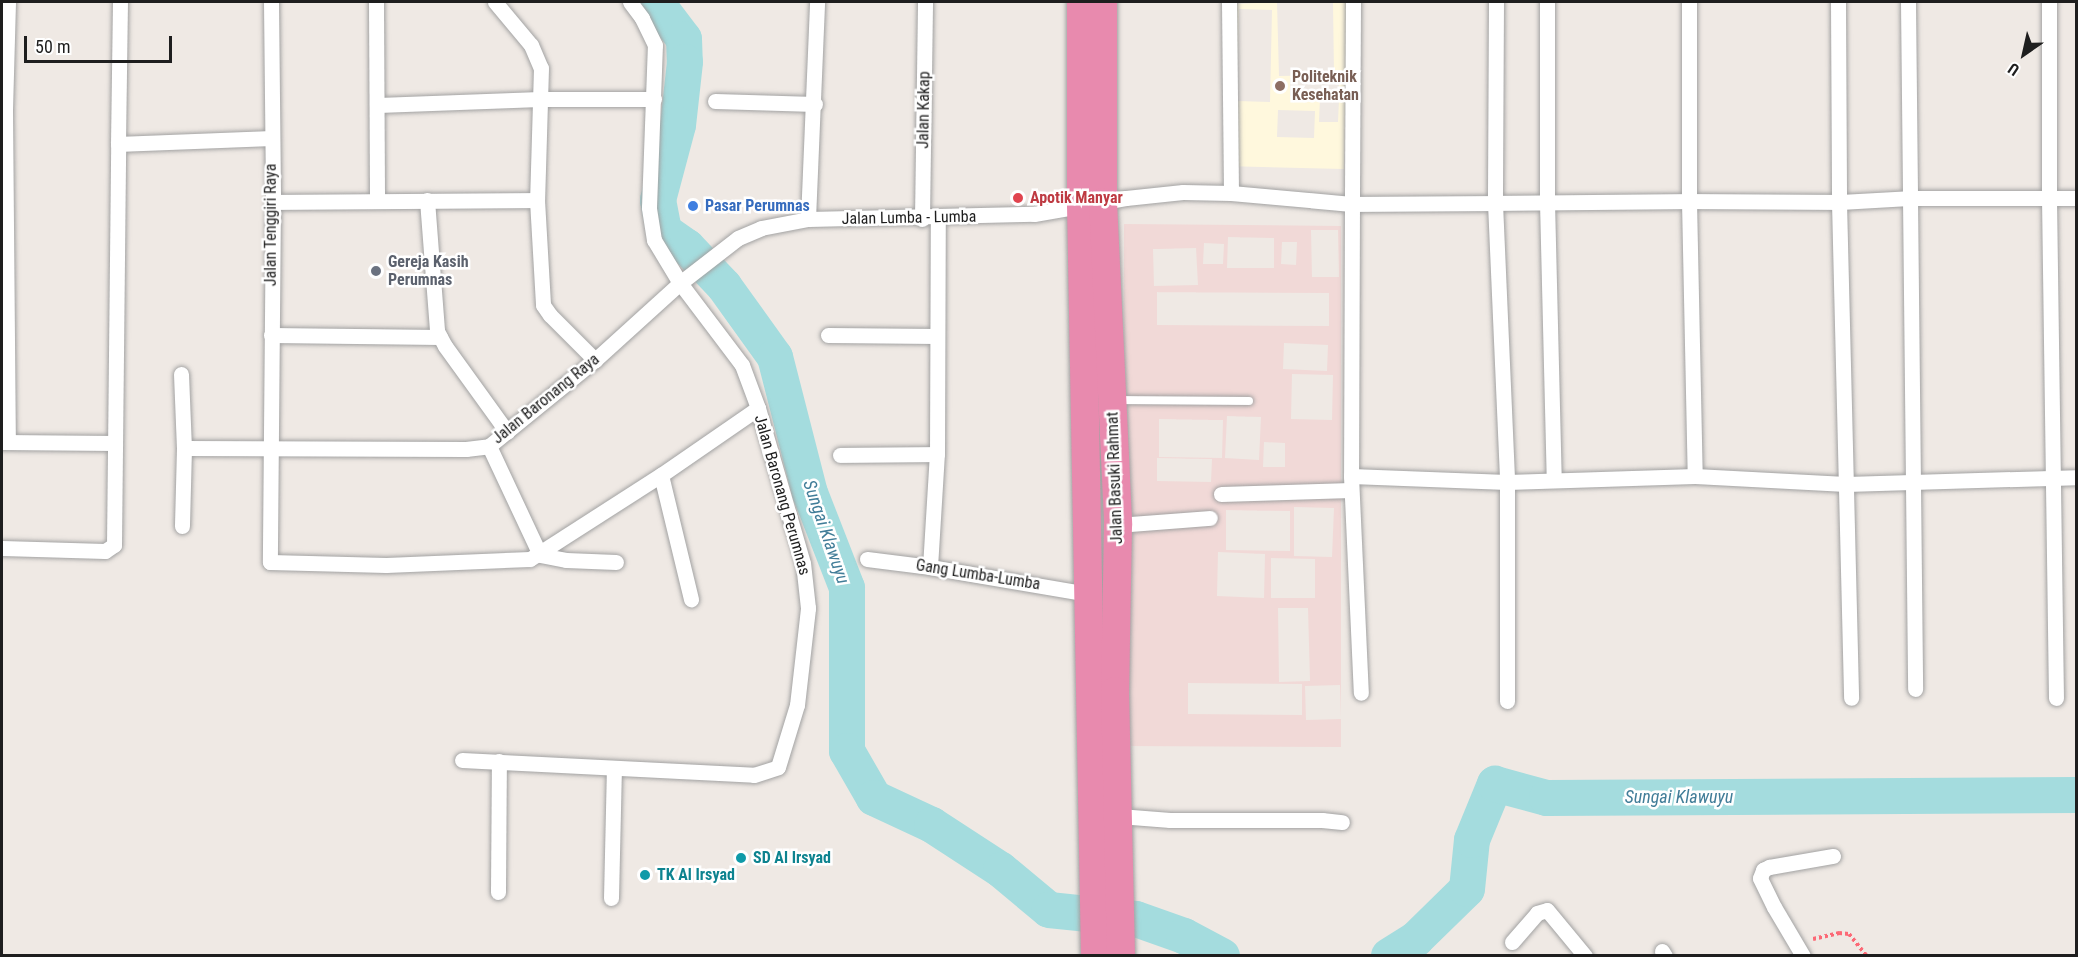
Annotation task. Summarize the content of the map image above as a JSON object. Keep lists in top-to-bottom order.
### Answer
{
  "streets": {
    "highway": ["Jalan Basuki Rahmat"],
    "street": [
      "Jalan Kakap",
      "Jalan Lumba - Lumba",
      "Jalan Tenggiri Raya",
      "Jalan Baronang Raya",
      "Jalan Baronang Perumnas",
      "Gang Lumba-Lumba"
    ]
  },
  "crossings": [
    ["Jalan Kakap", "Jalan Lumba - Lumba"],
    ["Jalan Kakap", "Gang Lumba-Lumba"],
    ["Jalan Lumba - Lumba", "Jalan Baronang Raya"],
    ["Jalan Lumba - Lumba", "Jalan Basuki Rahmat"],
    ["Jalan Tenggiri Raya", "Jalan Baronang Raya"],
    ["Jalan Baronang Raya", "Jalan Baronang Perumnas"],
    ["Jalan Basuki Rahmat", "Gang Lumba-Lumba"]
  ],
  "water": ["Sungai Klawuyu"],
  "places": [
    "Politeknik Kesehatan",
    "Apotik Manyar",
    "Pasar Perumnas",
    "Gereja Kasih Perumnas",
    "SD Al Irsyad",
    "TK Al Irsyad"
  ],
  "scale_bar": "50 m",
  "north": "bottom left"
}
